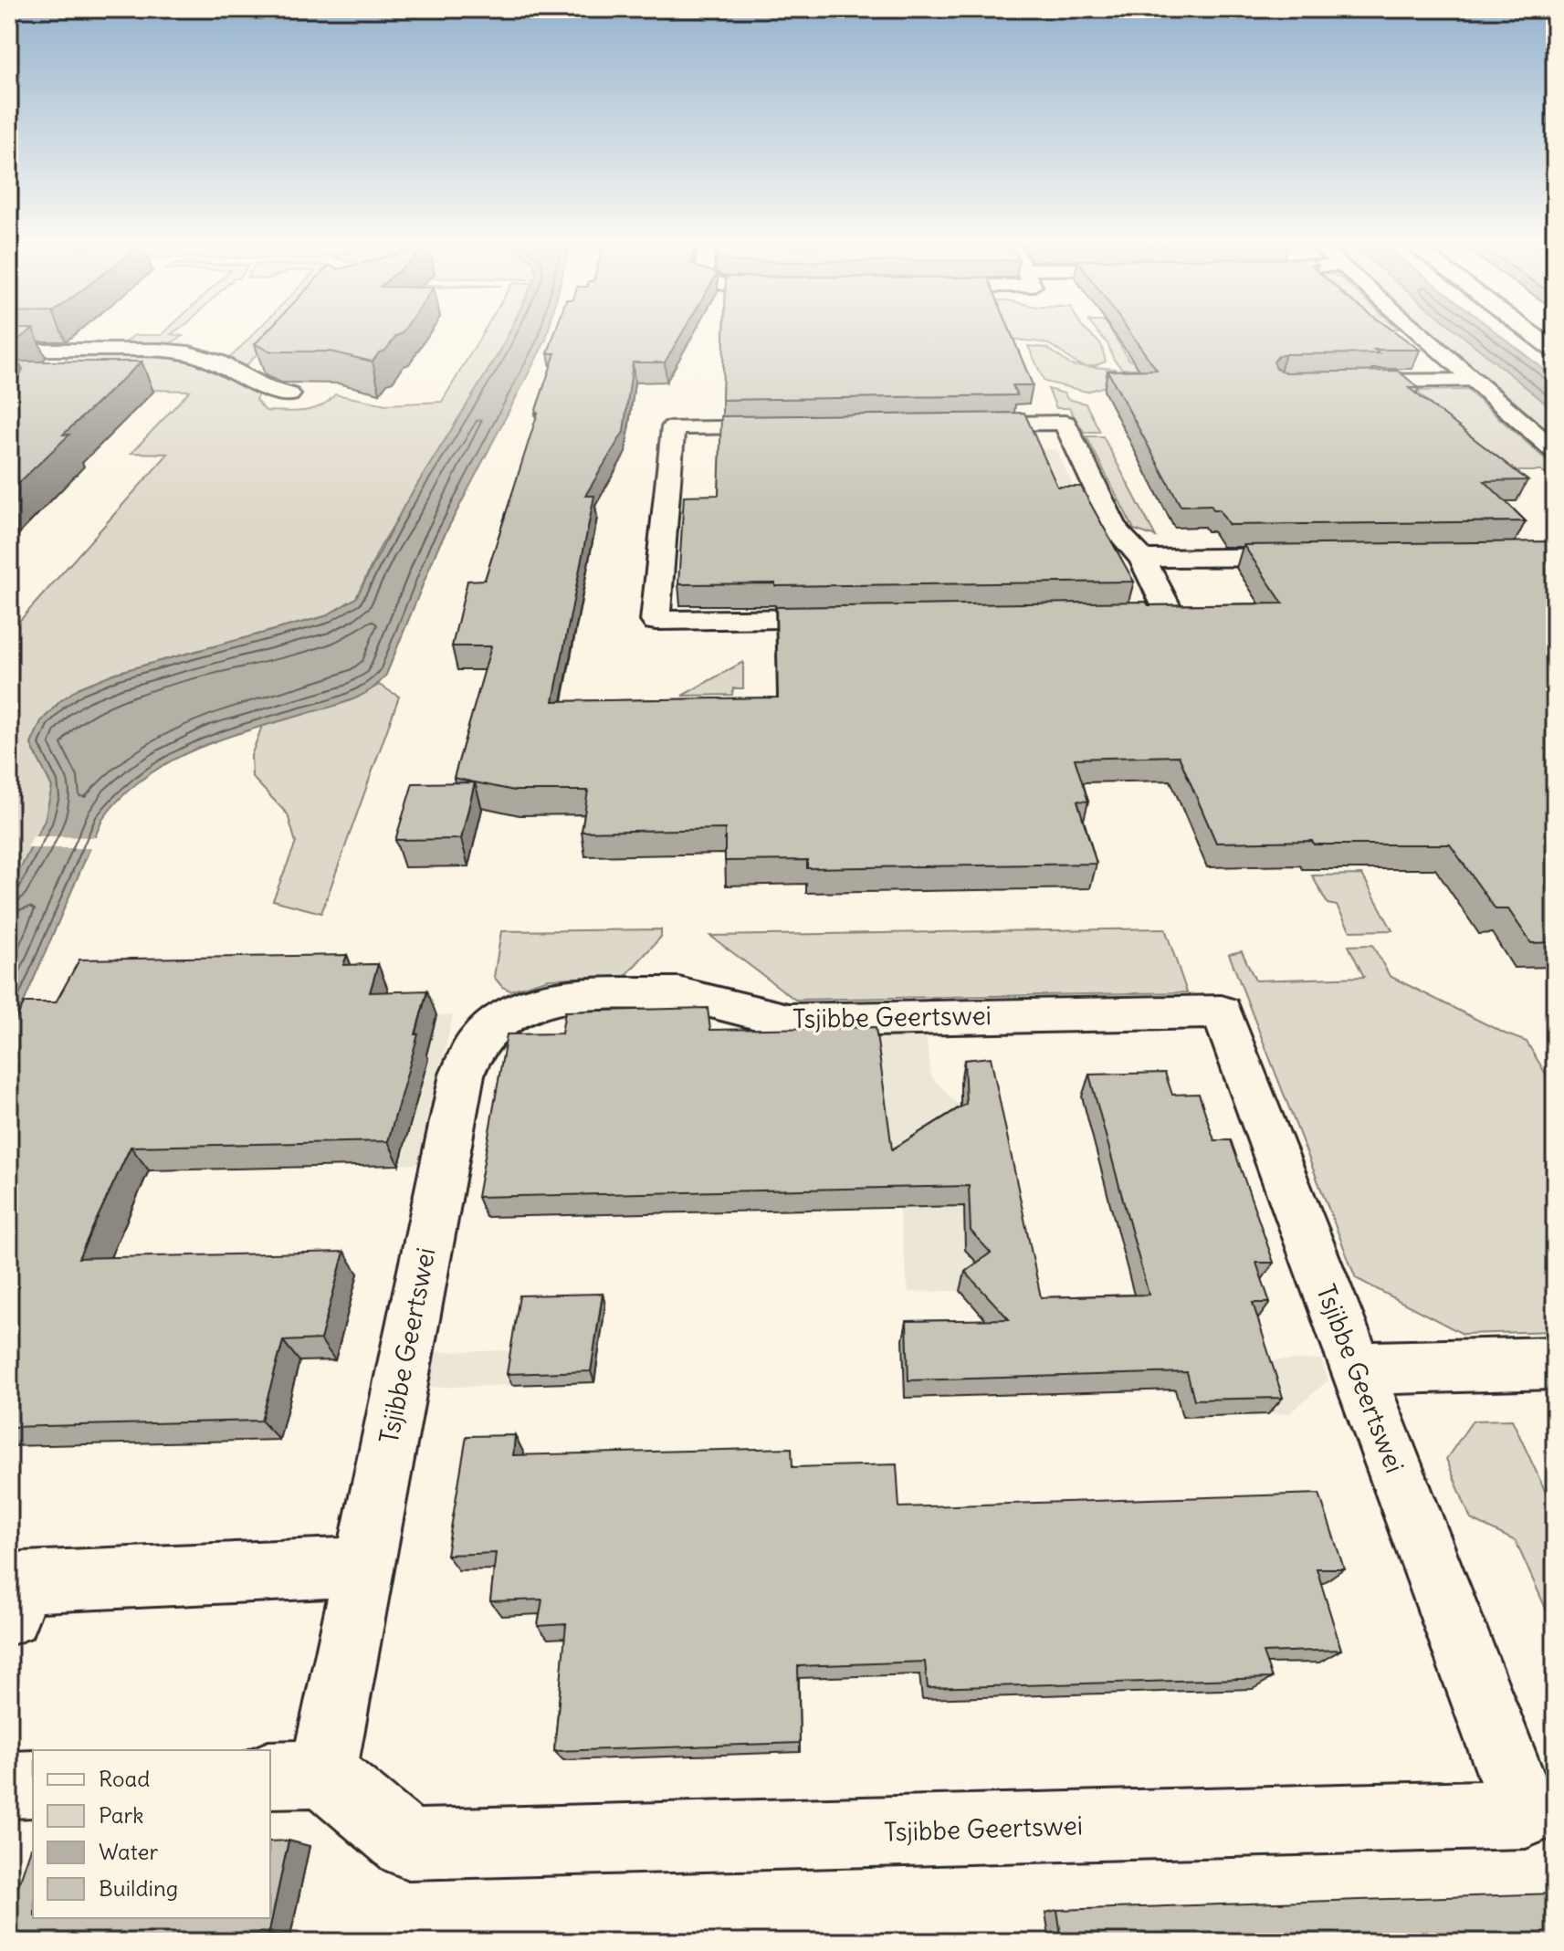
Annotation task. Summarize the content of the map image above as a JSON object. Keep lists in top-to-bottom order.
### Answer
{
  "streets": {
    "street": ["Tsjibbe Geertswei"]
  },
  "legend": [
    "Road",
    "Park",
    "Water",
    "Building"
  ]
}
